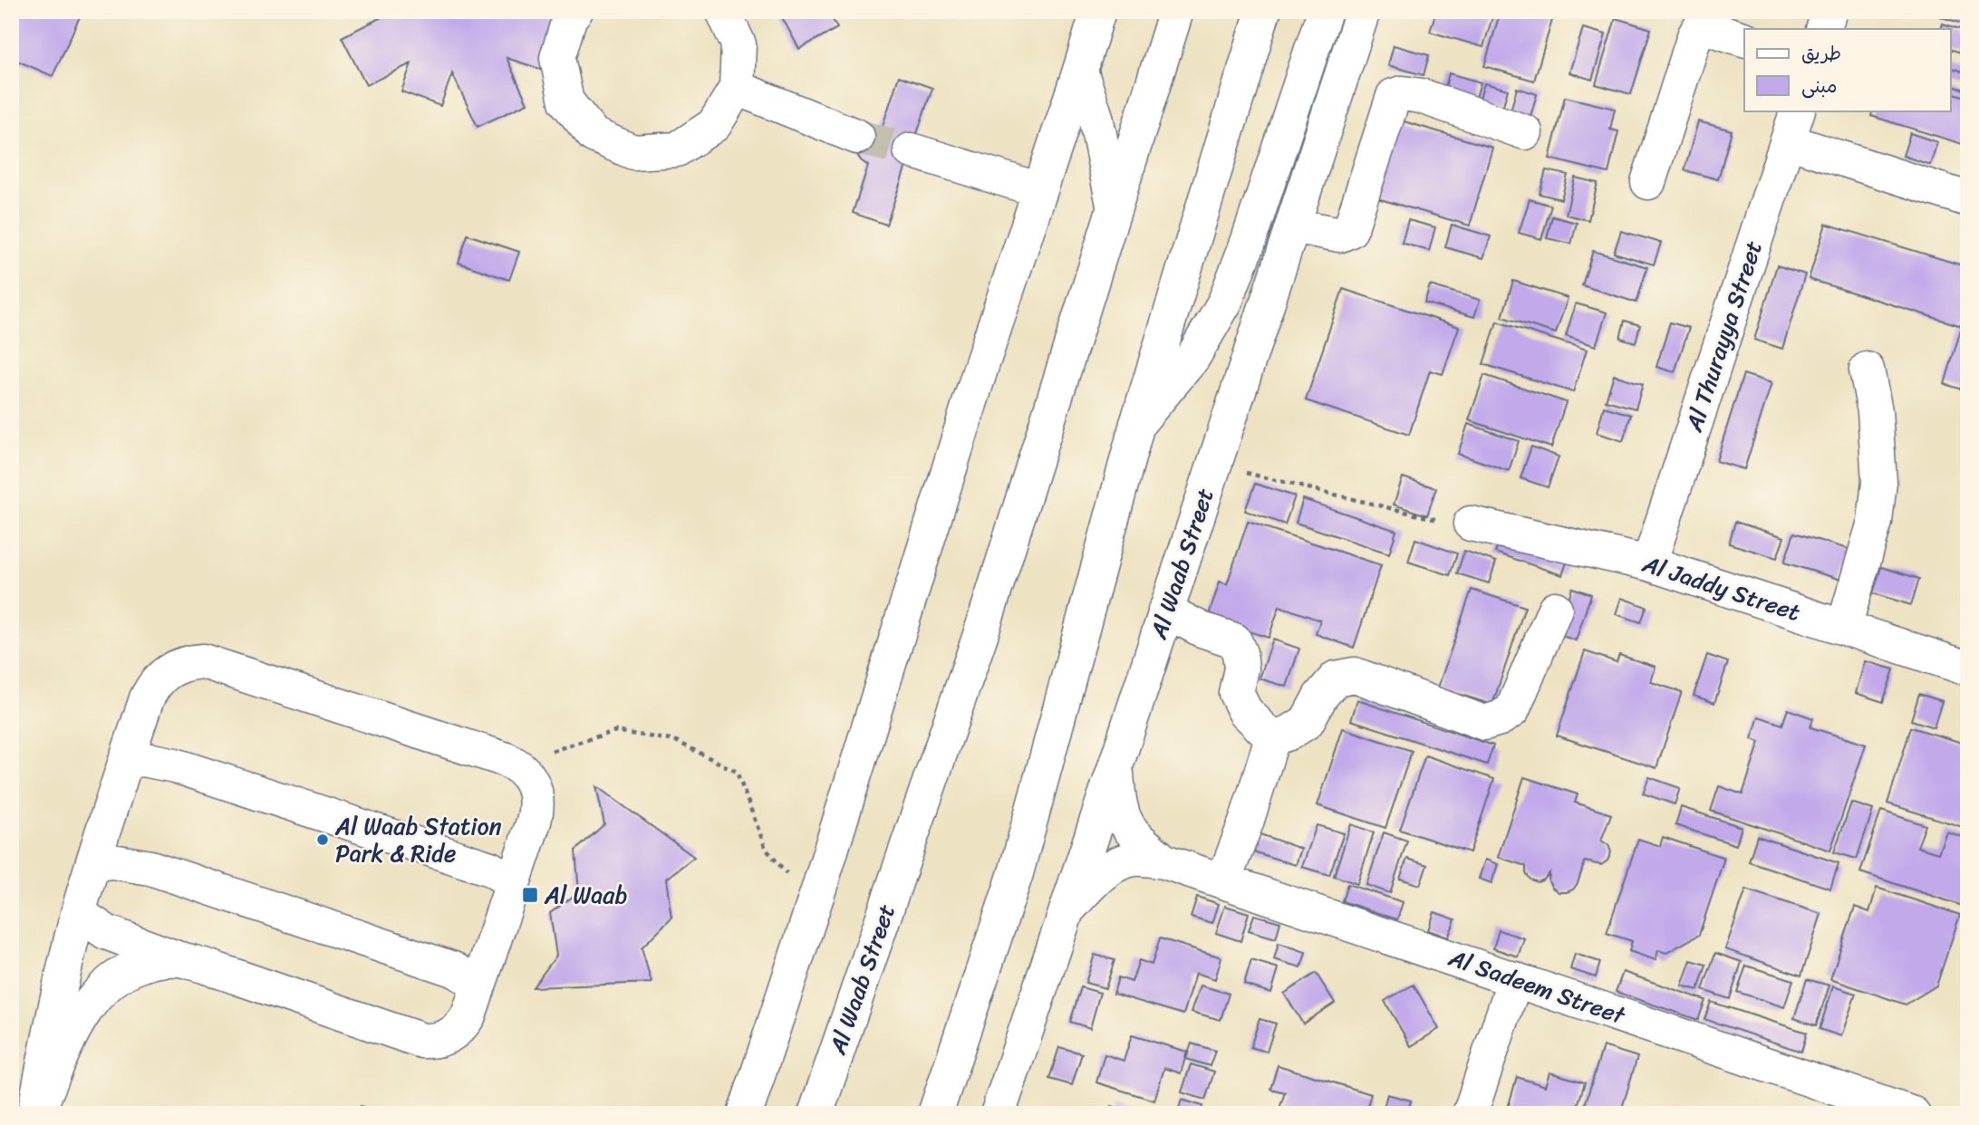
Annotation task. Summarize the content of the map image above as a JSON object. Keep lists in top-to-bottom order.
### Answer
{
  "streets": {
    "main road": [
      "Al Thurayya Street",
      "Al Waab Street",
      "Al Jaddy Street",
      "Al Sadeem Street"
    ]
  },
  "crossings": [
    ["Al Thurayya Street", "Al Jaddy Street"],
    ["Al Waab Street", "Al Sadeem Street"]
  ],
  "places": {
    "other": ["Al Waab Station Park & Ride"],
    "transit": ["Al Waab"]
  },
  "legend": ["طريق", "مبنى"]
}
